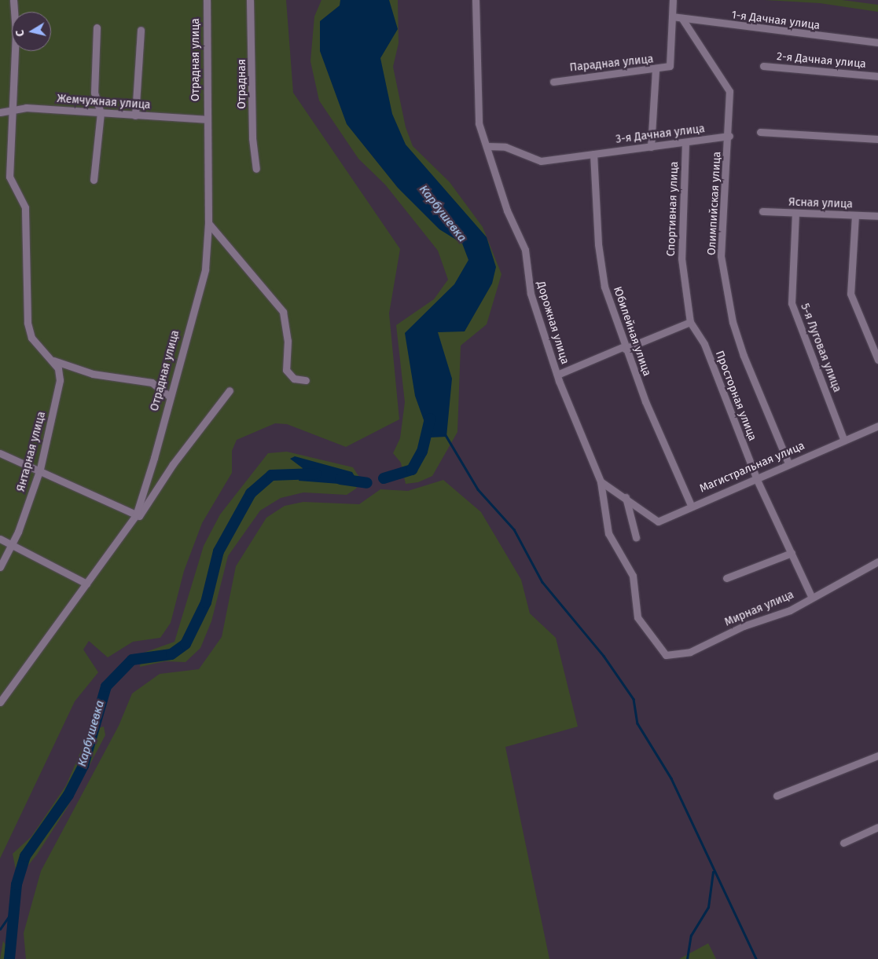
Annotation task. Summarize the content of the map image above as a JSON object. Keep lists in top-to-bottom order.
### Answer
{
  "streets": {
    "street": [
      "1-я Дачная улица",
      "Отрадная улица",
      "2-я Дачная улица",
      "Парадная улица",
      "Отрадная",
      "Жемчужная улица",
      "3-я Дачная улица",
      "Олимпийская улица",
      "Ясная улица",
      "Спортивная улица",
      "Дорожная улица",
      "Юбилейная улица",
      "5-я Луговая улица",
      "Просторная улица",
      "Янтарная улица",
      "Магистральная улица",
      "Мирная улица"
    ]
  },
  "crossings": [
    ["1-я Дачная улица", "Парадная улица"],
    ["1-я Дачная улица", "Олимпийская улица"],
    ["Отрадная улица", "Жемчужная улица"],
    ["3-я Дачная улица", "Олимпийская улица"],
    ["3-я Дачная улица", "Спортивная улица"],
    ["3-я Дачная улица", "Дорожная улица"],
    ["3-я Дачная улица", "Юбилейная улица"],
    ["Олимпийская улица", "Магистральная улица"],
    ["Ясная улица", "5-я Луговая улица"],
    ["Спортивная улица", "Просторная улица"],
    ["Дорожная улица", "Мирная улица"],
    ["Юбилейная улица", "Магистральная улица"],
    ["5-я Луговая улица", "Магистральная улица"],
    ["Просторная улица", "Магистральная улица"],
    ["Просторная улица", "Мирная улица"]
  ],
  "water": ["Карбушевка"],
  "north": "left"
}
